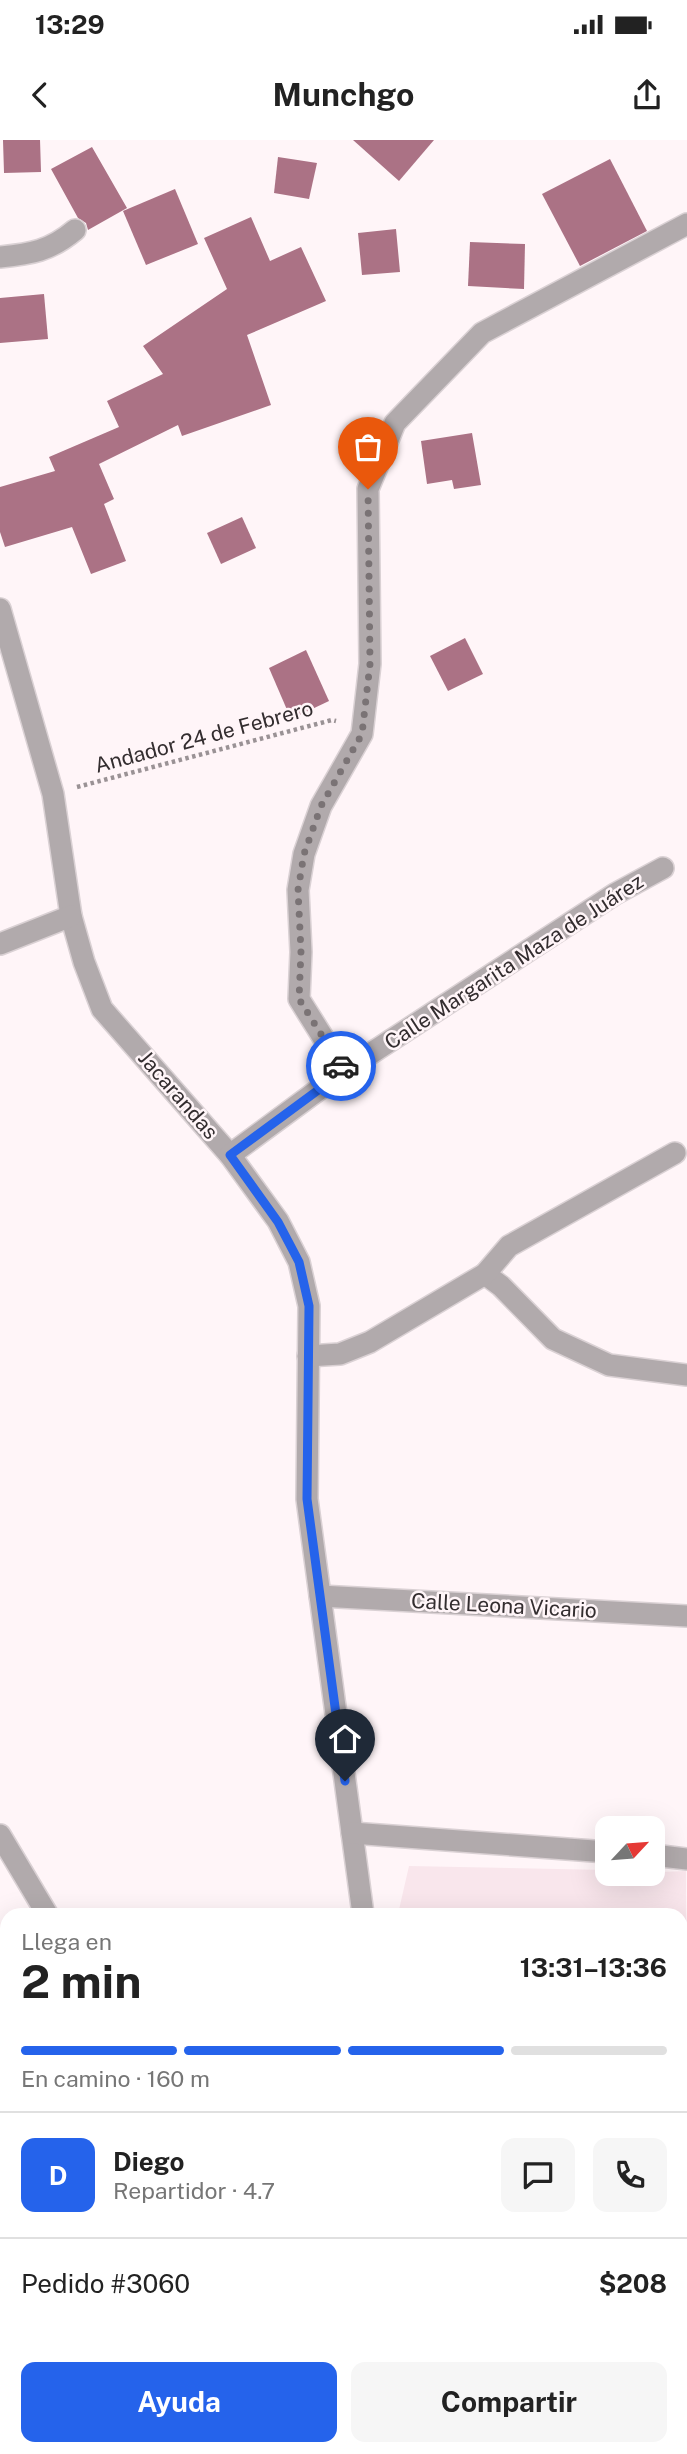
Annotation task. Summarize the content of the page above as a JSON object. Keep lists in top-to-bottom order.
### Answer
{
  "streets": {
    "street": ["Calle Margarita Maza de Juárez", "Jacarandas", "Calle Leona Vicario"],
    "path": ["Andador 24 de Febrero"]
  },
  "crossings": [
    ["Andador 24 de Febrero", "Jacarandas"],
    ["Calle Margarita Maza de Juárez", "Jacarandas"],
    ["Jacarandas", "Calle Leona Vicario"]
  ],
  "north": "top right",
  "page": {
    "status": "13:29",
    "header": "Munchgo",
    "heading": ["2 min", "Llega en", "13:31–13:36"],
    "panel": [
      "Diego",
      "Repartidor · 4.7",
      "Pedido #3060",
      "$208"
    ],
    "bar": "En camino · 160 m",
    "round": "D",
    "buttons": ["Ayuda", "Compartir"]
  }
}
